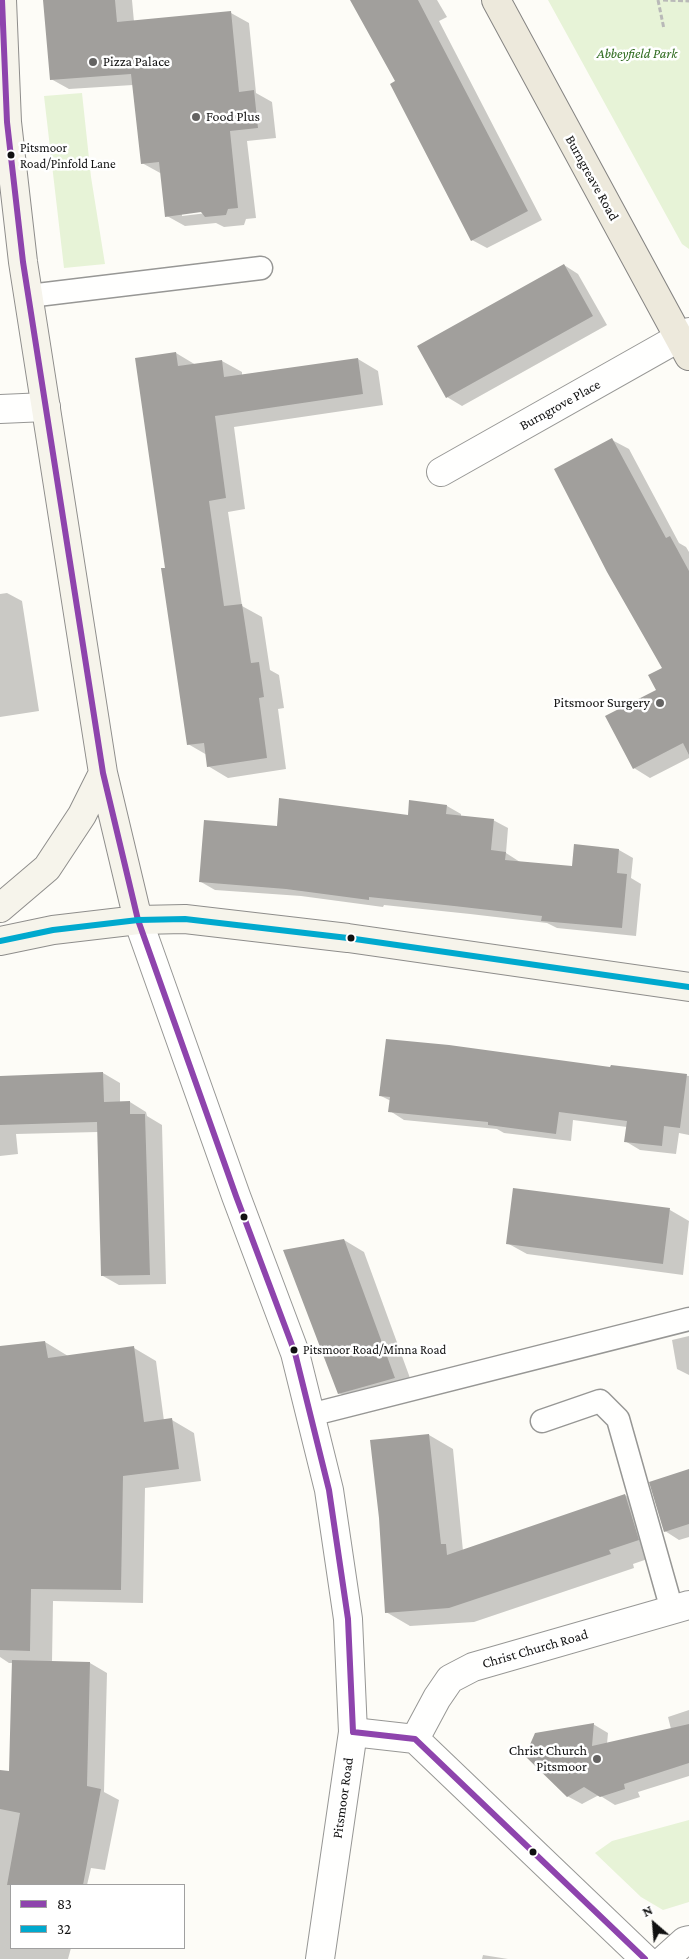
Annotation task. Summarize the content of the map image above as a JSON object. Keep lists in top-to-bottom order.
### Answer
{
  "streets": {
    "main road": ["Burngreave Road", "Pitsmoor Road"],
    "street": ["Burngrove Place", "Christ Church Road"]
  },
  "crossings": [
    ["Burngreave Road", "Burngrove Place"]
  ],
  "parks": ["Abbeyfield Park"],
  "places": [
    "Pizza Palace",
    "Food Plus",
    "Pitsmoor Road/Pinfold Lane",
    "Pitsmoor Surgery",
    "Pitsmoor Road/Minna Road",
    "Christ Church Pitsmoor"
  ],
  "lines": ["transit line 83", "transit line 32"],
  "legend": ["83", "32"],
  "north": "top left"
}
